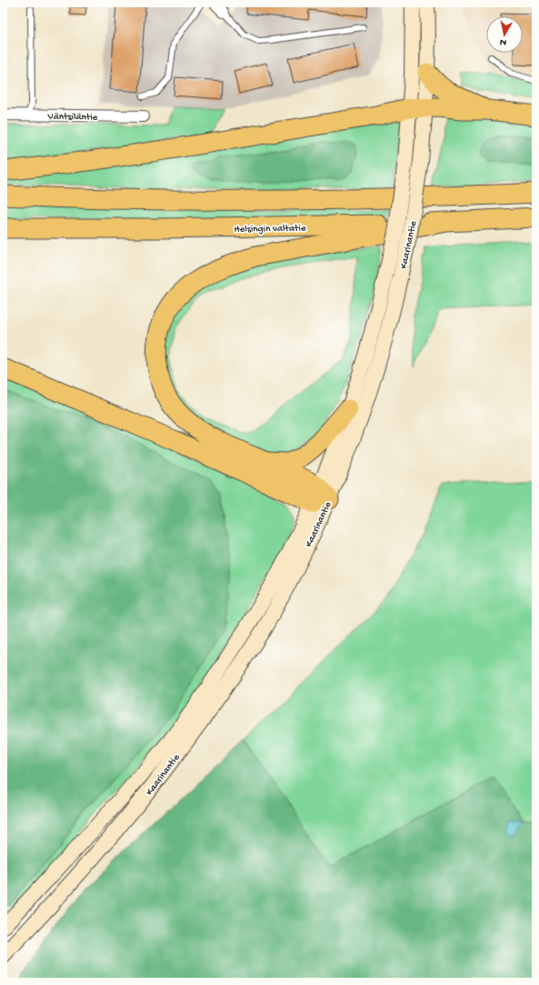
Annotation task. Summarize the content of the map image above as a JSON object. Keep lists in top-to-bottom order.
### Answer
{
  "streets": {
    "highway": ["Helsingin valtatie"],
    "main road": ["Kaarinantie"],
    "street": ["Väntsiläntie"]
  },
  "north": "bottom"
}
